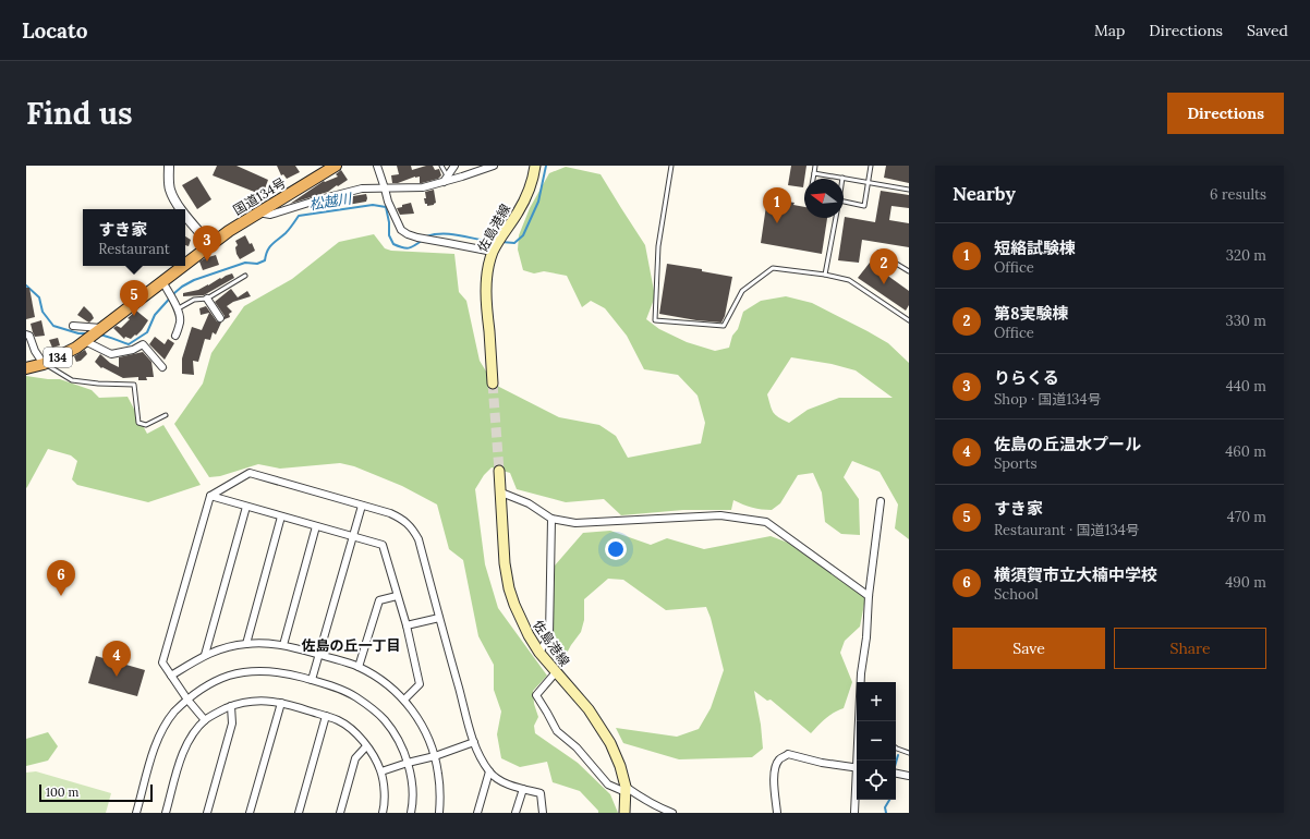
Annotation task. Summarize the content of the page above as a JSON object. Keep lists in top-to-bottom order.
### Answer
{
  "streets": {
    "highway": ["国道134号", "134"],
    "main road": ["佐島港線"]
  },
  "districts": ["佐島の丘一丁目"],
  "water": ["松越川"],
  "scale_bar": "100 m",
  "north": "left",
  "page": {
    "header": "Locato",
    "nav": ["Map", "Directions", "Saved"],
    "buttons": [
      "Directions",
      ["Save", "Share"]
    ],
    "title": "Find us",
    "heading": ["Nearby", "6 results"],
    "pins": [
      "1",
      "3",
      "2",
      "5",
      "6",
      "4"
    ],
    "popup": ["すき家", "Restaurant"],
    "list": [
      {
        "mark": "1",
        "name": "短絡試験棟",
        "note": "Office",
        "value": "320 m"
      },
      {
        "mark": "2",
        "name": "第8実験棟",
        "note": "Office",
        "value": "330 m"
      },
      {
        "mark": "3",
        "name": "りらくる",
        "note": "Shop · 国道134号",
        "value": "440 m"
      },
      {
        "mark": "4",
        "name": "佐島の丘温水プール",
        "note": "Sports",
        "value": "460 m"
      },
      {
        "mark": "5",
        "name": "すき家",
        "note": "Restaurant · 国道134号",
        "value": "470 m"
      },
      {
        "mark": "6",
        "name": "横須賀市立大楠中学校",
        "note": "School",
        "value": "490 m"
      }
    ],
    "map_buttons": ["+", "−"],
    "scale": "100 m"
  }
}
